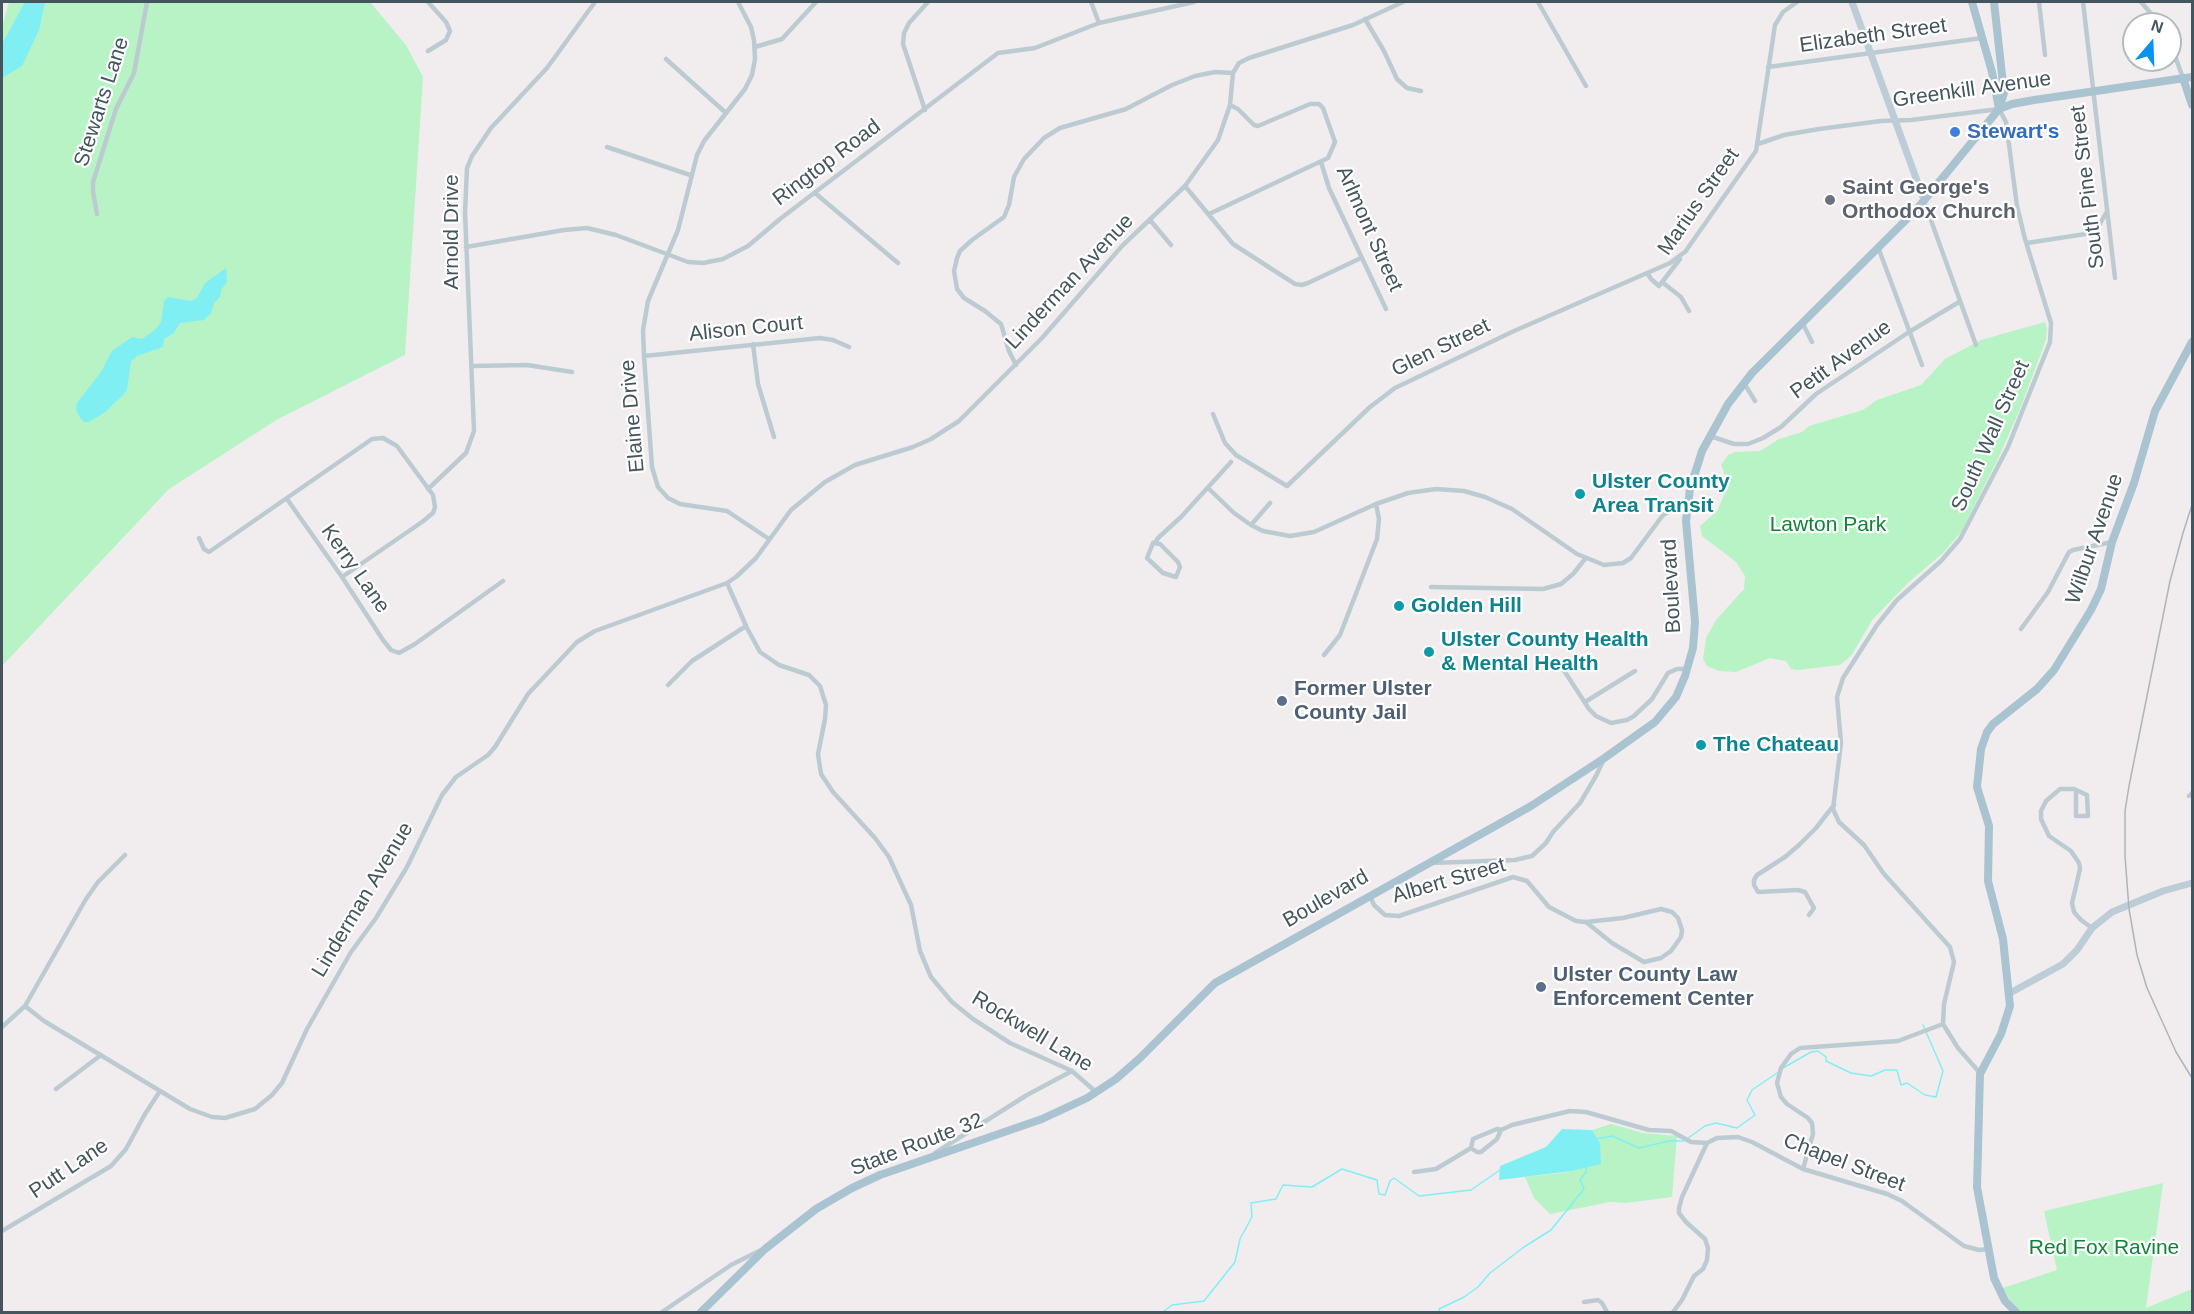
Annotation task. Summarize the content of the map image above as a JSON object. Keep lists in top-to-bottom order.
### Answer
{
  "streets": {
    "main road": [
      "Greenkill Avenue",
      "Wilbur Avenue",
      "Boulevard",
      "State Route 32"
    ],
    "street": [
      "Elizabeth Street",
      "Stewarts Lane",
      "Ringtop Road",
      "South Pine Street",
      "Marius Street",
      "Arlmont Street",
      "Arnold Drive",
      "Linderman Avenue",
      "Alison Court",
      "Glen Street",
      "Petit Avenue",
      "Elaine Drive",
      "South Wall Street",
      "Kerry Lane",
      "Albert Street",
      "Rockwell Lane",
      "Chapel Street",
      "Putt Lane"
    ]
  },
  "crossings": [
    ["Elizabeth Street", "Marius Street"],
    ["Greenkill Avenue", "South Pine Street"],
    ["Greenkill Avenue", "Marius Street"],
    ["Greenkill Avenue", "South Wall Street"],
    ["Greenkill Avenue", "Boulevard"],
    ["Ringtop Road", "Arnold Drive"],
    ["Ringtop Road", "Elaine Drive"],
    ["Marius Street", "Glen Street"],
    ["Linderman Avenue", "Elaine Drive"],
    ["Linderman Avenue", "Rockwell Lane"],
    ["Linderman Avenue", "Putt Lane"],
    ["Alison Court", "Elaine Drive"],
    ["Petit Avenue", "Boulevard"],
    ["South Wall Street", "Boulevard"],
    ["Wilbur Avenue", "Chapel Street"],
    ["Boulevard", "Albert Street"],
    ["Boulevard", "State Route 32"],
    ["Rockwell Lane", "State Route 32"]
  ],
  "parks": ["Lawton Park", "Red Fox Ravine"],
  "places": [
    "Stewart's",
    "Saint George's Orthodox Church",
    "Ulster County Area Transit",
    "Golden Hill",
    "Ulster County Health & Mental Health",
    "Former Ulster County Jail",
    "The Chateau",
    "Ulster County Law Enforcement Center"
  ],
  "north": "top"
}
